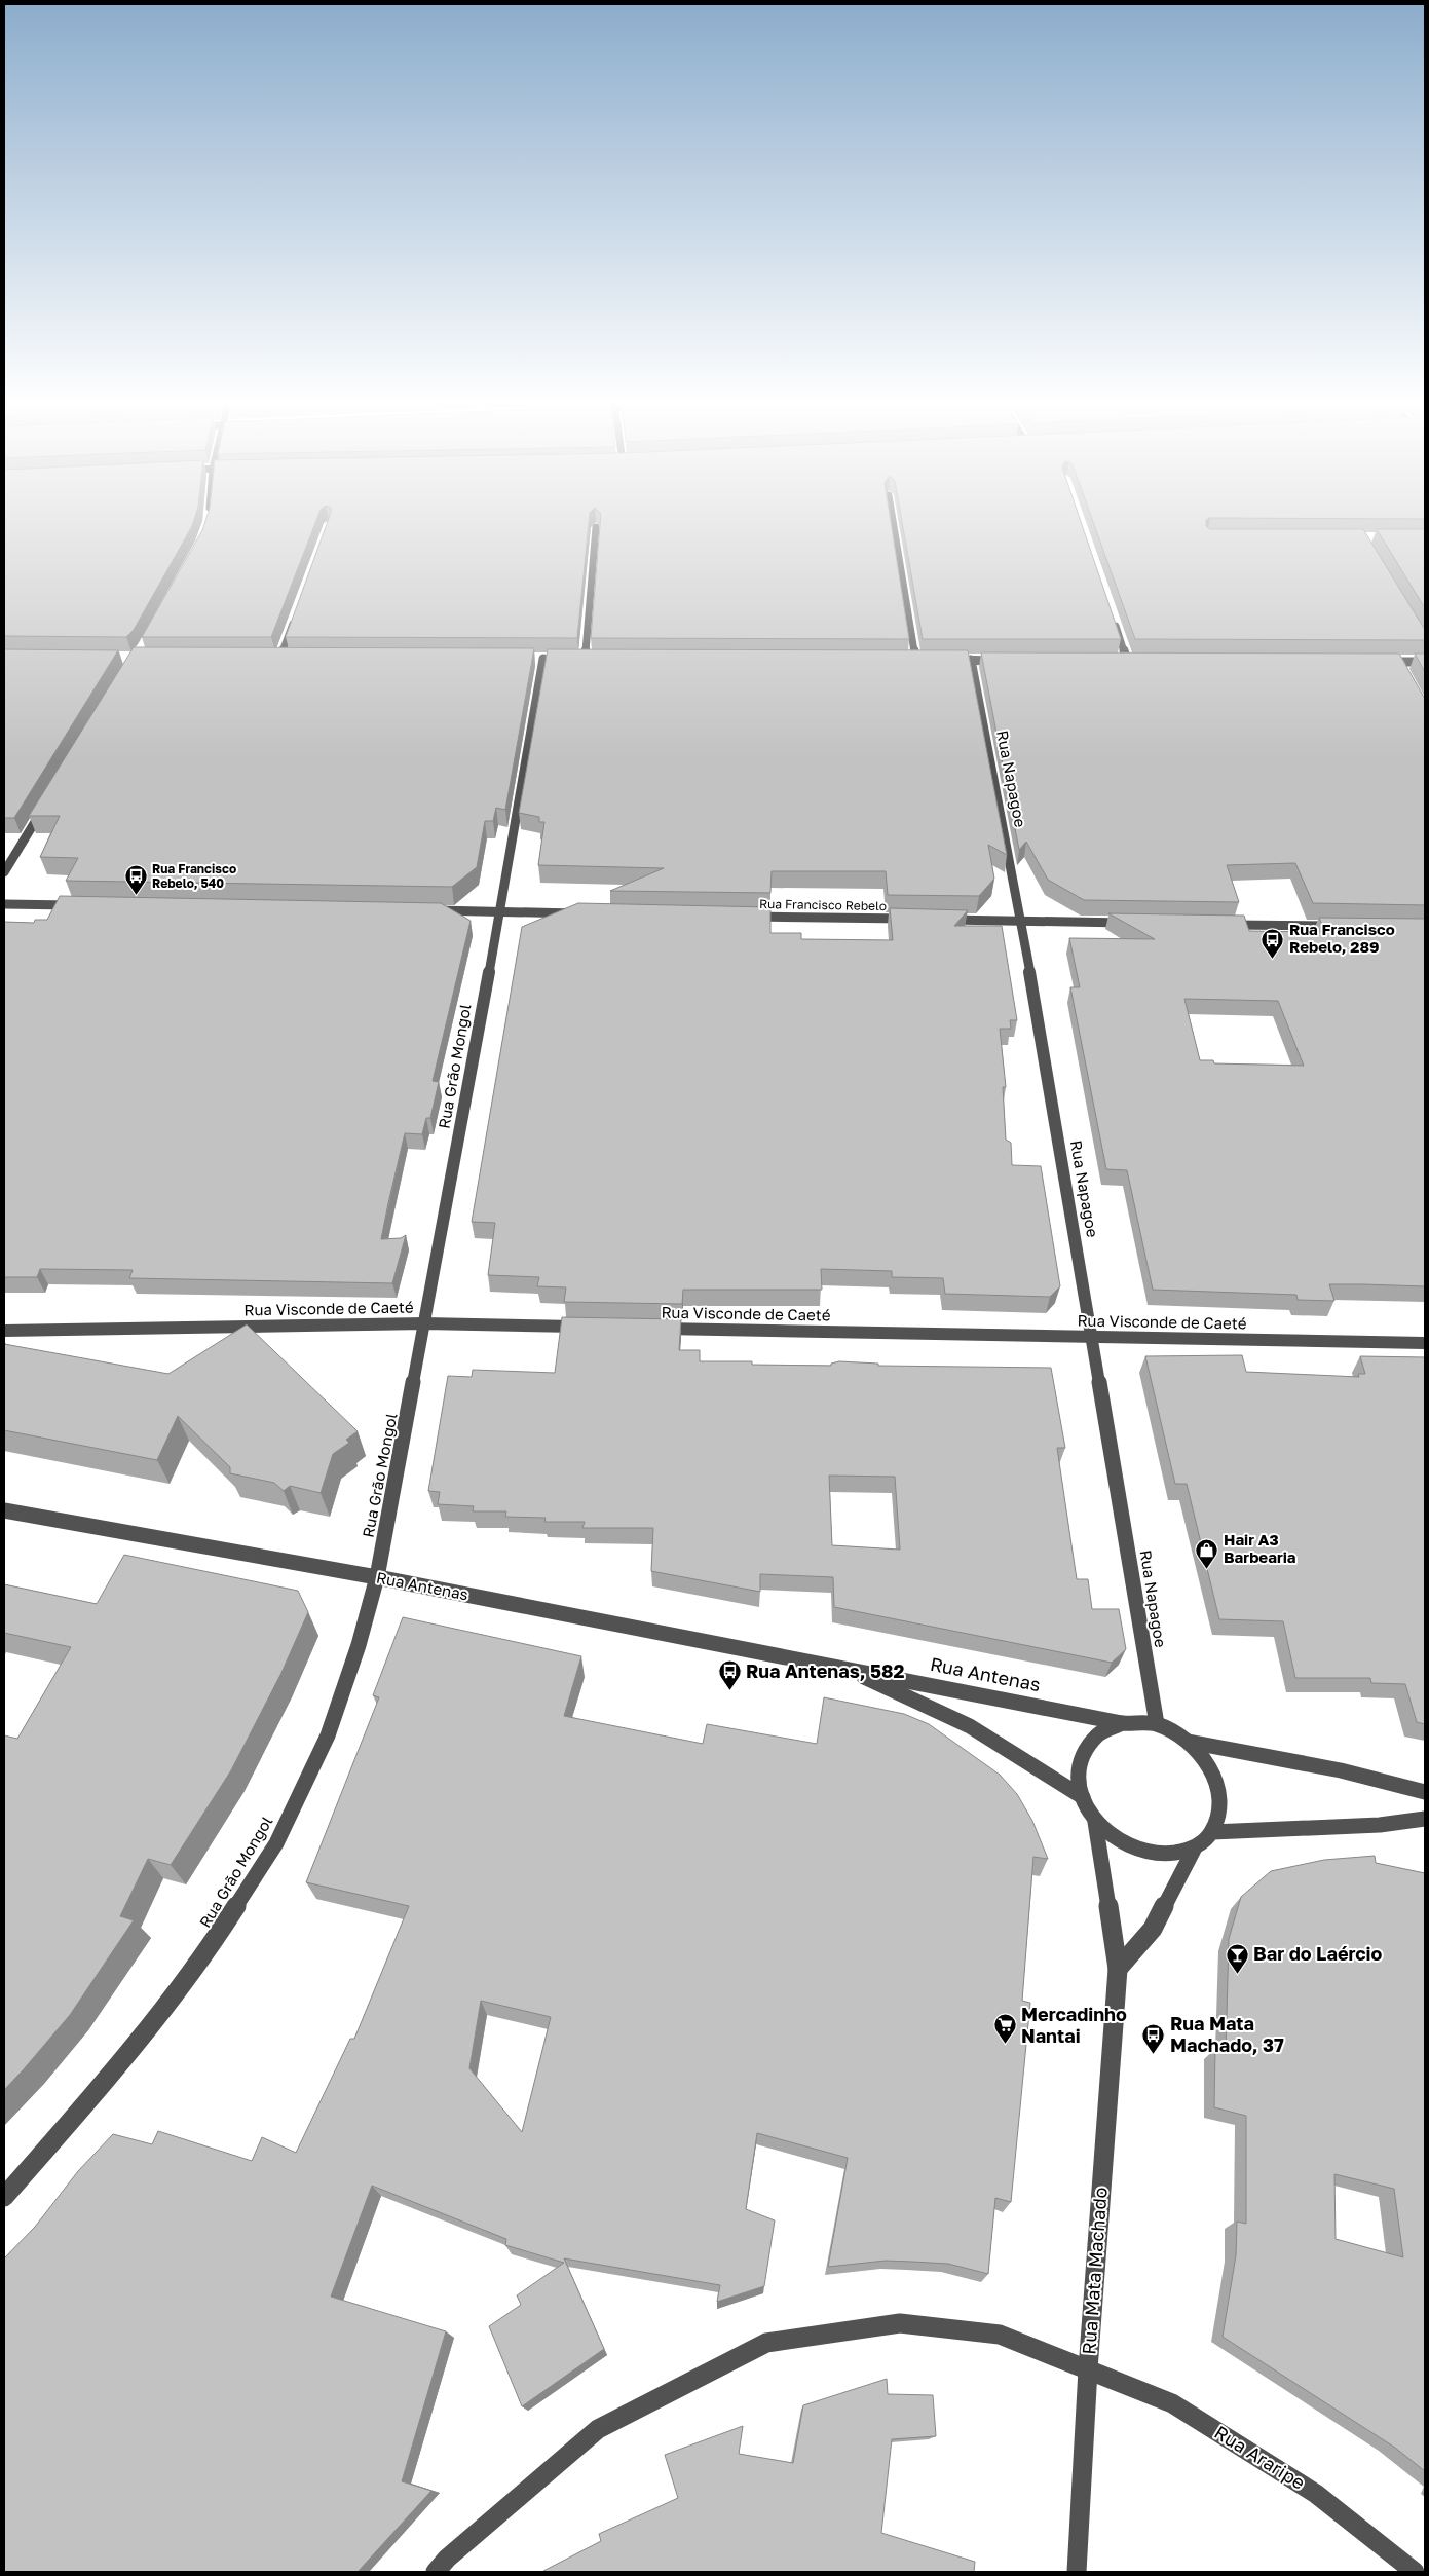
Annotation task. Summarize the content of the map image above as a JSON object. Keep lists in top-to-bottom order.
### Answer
{
  "streets": {
    "street": [
      "Rua Napagoe",
      "Rua Francisco Rebelo",
      "Rua Grão Mongol",
      "Rua Visconde de Caeté",
      "Rua Antenas",
      "Rua Mata Machado",
      "Rua Araripe"
    ]
  },
  "crossings": [
    ["Rua Napagoe", "Rua Visconde de Caeté"],
    ["Rua Napagoe", "Rua Antenas"],
    ["Rua Napagoe", "Rua Mata Machado"],
    ["Rua Grão Mongol", "Rua Visconde de Caeté"],
    ["Rua Grão Mongol", "Rua Antenas"],
    ["Rua Antenas", "Rua Mata Machado"],
    ["Rua Mata Machado", "Rua Araripe"]
  ],
  "places": {
    "bus stop": [
      "Rua Francisco Rebelo, 540",
      "Rua Francisco Rebelo, 289",
      "Rua Antenas, 582",
      "Rua Mata Machado, 37"
    ],
    "shop": ["Hair A3 Barbearia"],
    "bar": ["Bar do Laércio"],
    "supermarket": ["Mercadinho Nantai"]
  }
}
